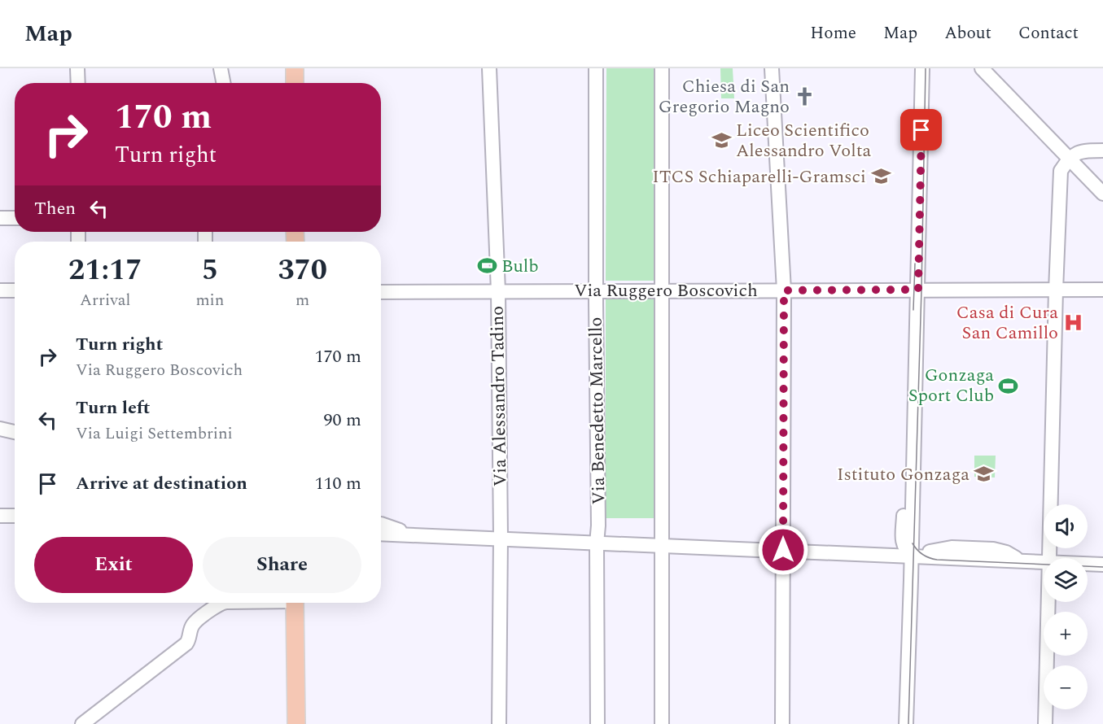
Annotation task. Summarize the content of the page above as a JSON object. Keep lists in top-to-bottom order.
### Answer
{
  "streets": {
    "street": ["Via Ruggero Boscovich", "Via Alessandro Tadino", "Via Benedetto Marcello"]
  },
  "crossings": [
    ["Via Ruggero Boscovich", "Via Alessandro Tadino"],
    ["Via Ruggero Boscovich", "Via Benedetto Marcello"]
  ],
  "places": {
    "church": ["Chiesa di San Gregorio Magno"],
    "school or university": ["Liceo Scientifico Alessandro Volta", "ITCS Schiaparelli-Gramsci", "Istituto Gonzaga"],
    "sports": ["Bulb", "Gonzaga Sport Club"],
    "hospital": ["Casa di Cura San Camillo"]
  },
  "page": {
    "header": "Map",
    "nav": [
      "Home",
      "Map",
      "About",
      "Contact"
    ],
    "turn": ["170 m", "Turn right"],
    "then": "Then",
    "eta": [
      "21:17",
      "Arrival",
      "5",
      "min",
      "370",
      "m"
    ],
    "list": [
      {
        "name": "Turn right",
        "note": "Via Ruggero Boscovich",
        "value": "170 m"
      },
      {
        "name": "Turn left",
        "note": "Via Luigi Settembrini",
        "value": "90 m"
      },
      {
        "name": "Arrive at destination",
        "value": "110 m"
      }
    ],
    "map_buttons": ["+", "−"],
    "buttons": ["Exit", "Share"]
  }
}
